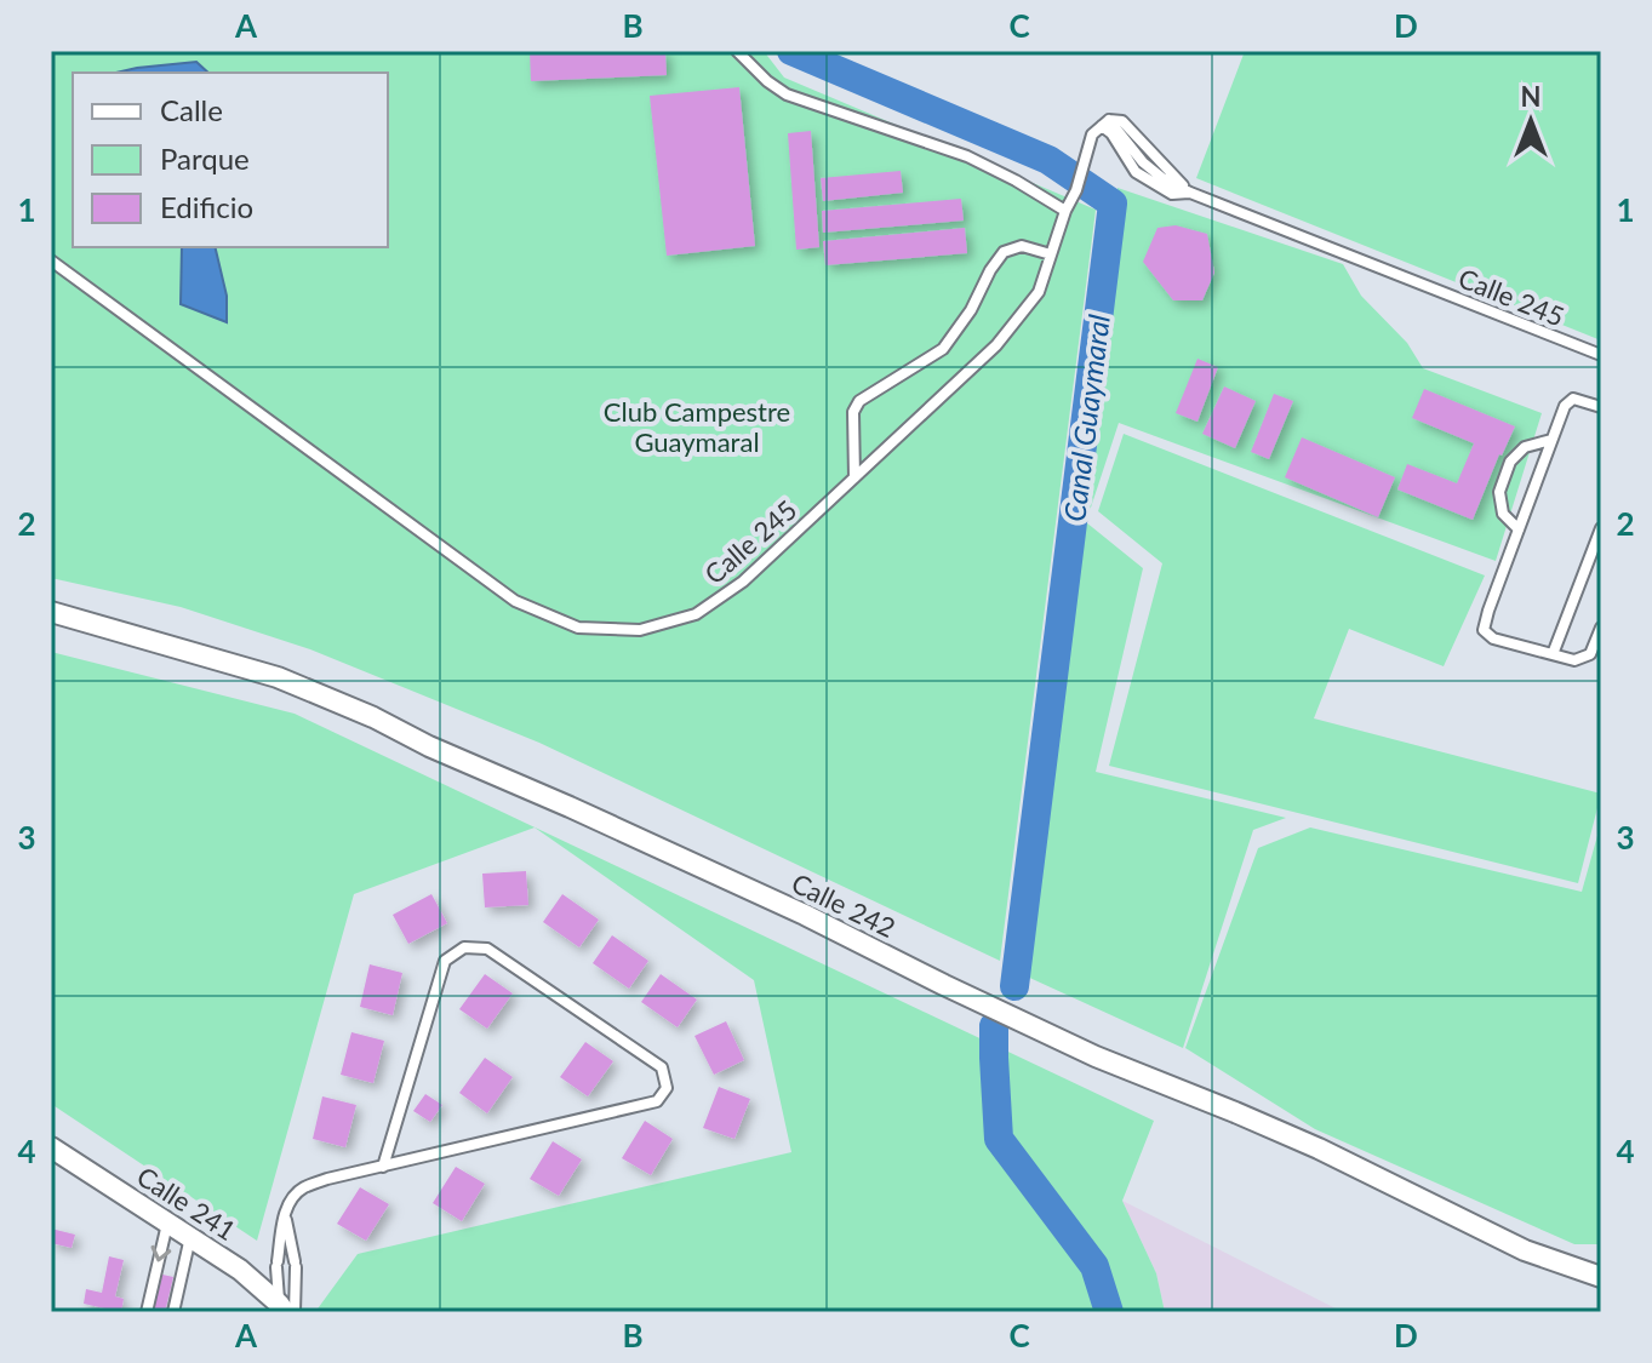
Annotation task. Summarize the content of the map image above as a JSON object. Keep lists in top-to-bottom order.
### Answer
{
  "streets": {
    "street": ["Calle 242", "Calle 241"],
    "lane": ["Calle 245"]
  },
  "water": ["Canal Guaymaral"],
  "parks": ["Club Campestre Guaymaral"],
  "legend": ["Calle", "Parque", "Edificio"],
  "north": "top",
  "grid": {
    "columns": [
      "A",
      "B",
      "C",
      "D"
    ],
    "rows": [
      "1",
      "2",
      "3",
      "4"
    ]
  }
}
